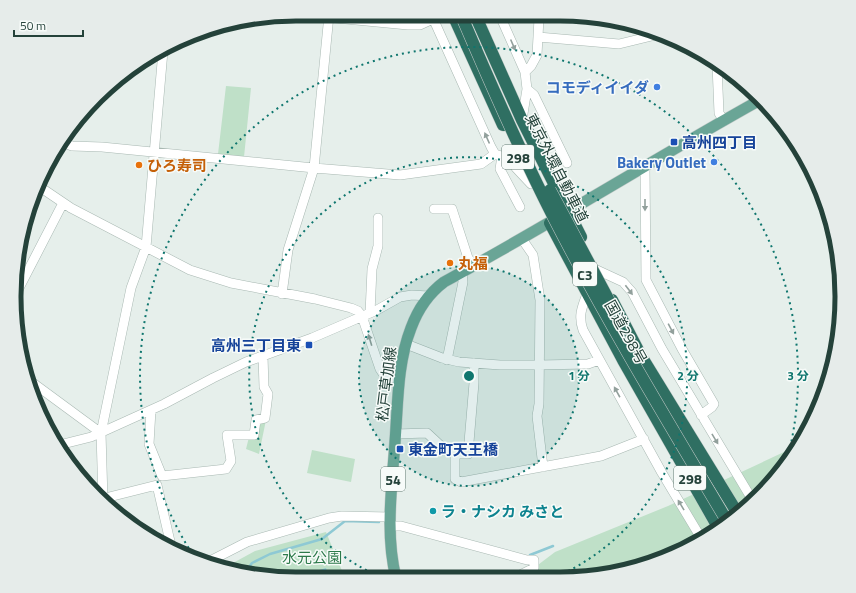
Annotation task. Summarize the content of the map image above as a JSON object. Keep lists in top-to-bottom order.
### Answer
{
  "streets": {
    "highway": [
      "298",
      "東京外環自動車道",
      "C3",
      "国道298号"
    ],
    "main road": ["松戸草加線", "54"]
  },
  "crossings": [
    ["国道298号", "松戸草加線"]
  ],
  "parks": ["水元公園"],
  "places": {
    "other": [
      "コモディイイダ",
      "Bakery Outlet",
      "ひろ寿司",
      "丸福",
      "ラ・ナシカ みさと"
    ],
    "transit": ["高州四丁目", "高州三丁目東", "東金町天王橋"]
  },
  "scale_bar": "50 m",
  "rings": ["1 分", "2 分", "3 分"]
}
